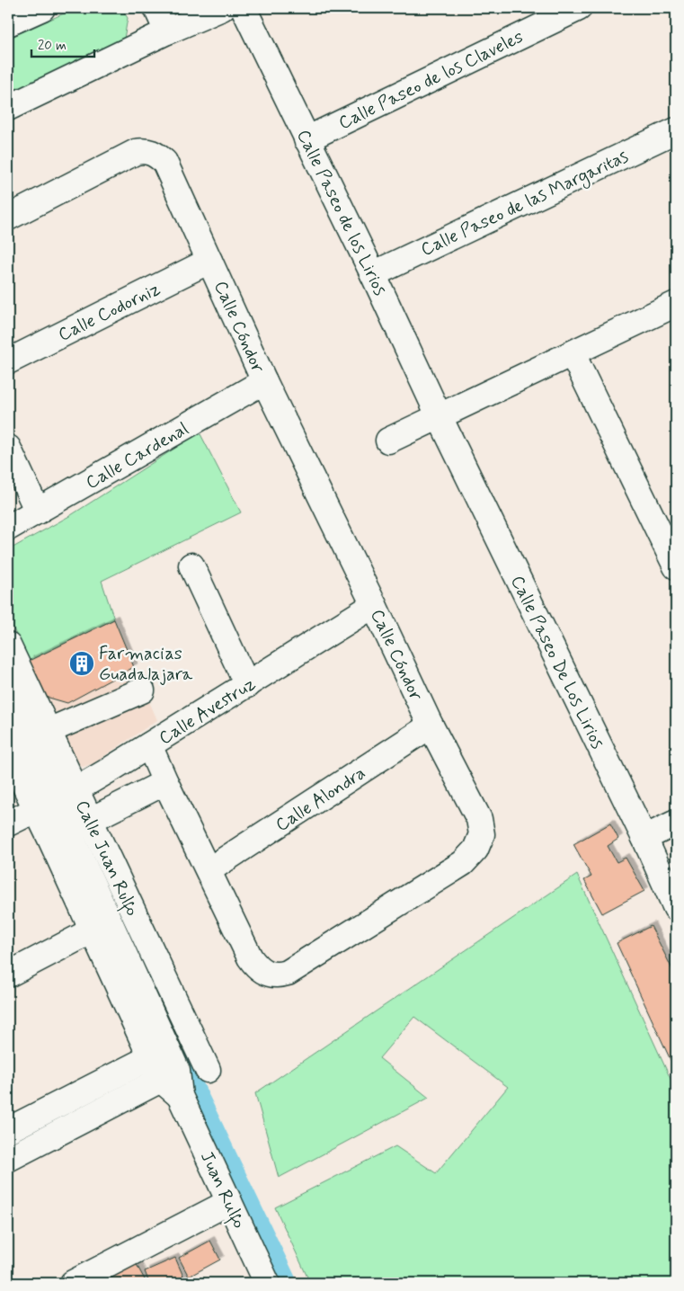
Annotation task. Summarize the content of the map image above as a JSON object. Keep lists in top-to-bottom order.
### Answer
{
  "streets": {
    "street": [
      "Calle Paseo de los Claveles",
      "Calle Paseo de las Margaritas",
      "Calle Paseo de los Lirios",
      "Calle Codorniz",
      "Calle Cóndor",
      "Calle Cardenal",
      "Calle Paseo De Los Lirios",
      "Calle Avestruz",
      "Calle Alondra",
      "Calle Juan Rulfo",
      "Juan Rulfo"
    ]
  },
  "crossings": [
    ["Calle Paseo de los Claveles", "Calle Paseo de los Lirios"],
    ["Calle Paseo de las Margaritas", "Calle Paseo de los Lirios"],
    ["Calle Paseo de los Lirios", "Calle Paseo De Los Lirios"],
    ["Calle Codorniz", "Calle Cóndor"],
    ["Calle Cóndor", "Calle Cardenal"],
    ["Calle Cóndor", "Calle Avestruz"],
    ["Calle Cóndor", "Calle Alondra"],
    ["Calle Avestruz", "Calle Juan Rulfo"],
    ["Calle Juan Rulfo", "Juan Rulfo"]
  ],
  "places": {
    "building": ["Farmacias Guadalajara"]
  },
  "scale_bar": "20 m"
}
